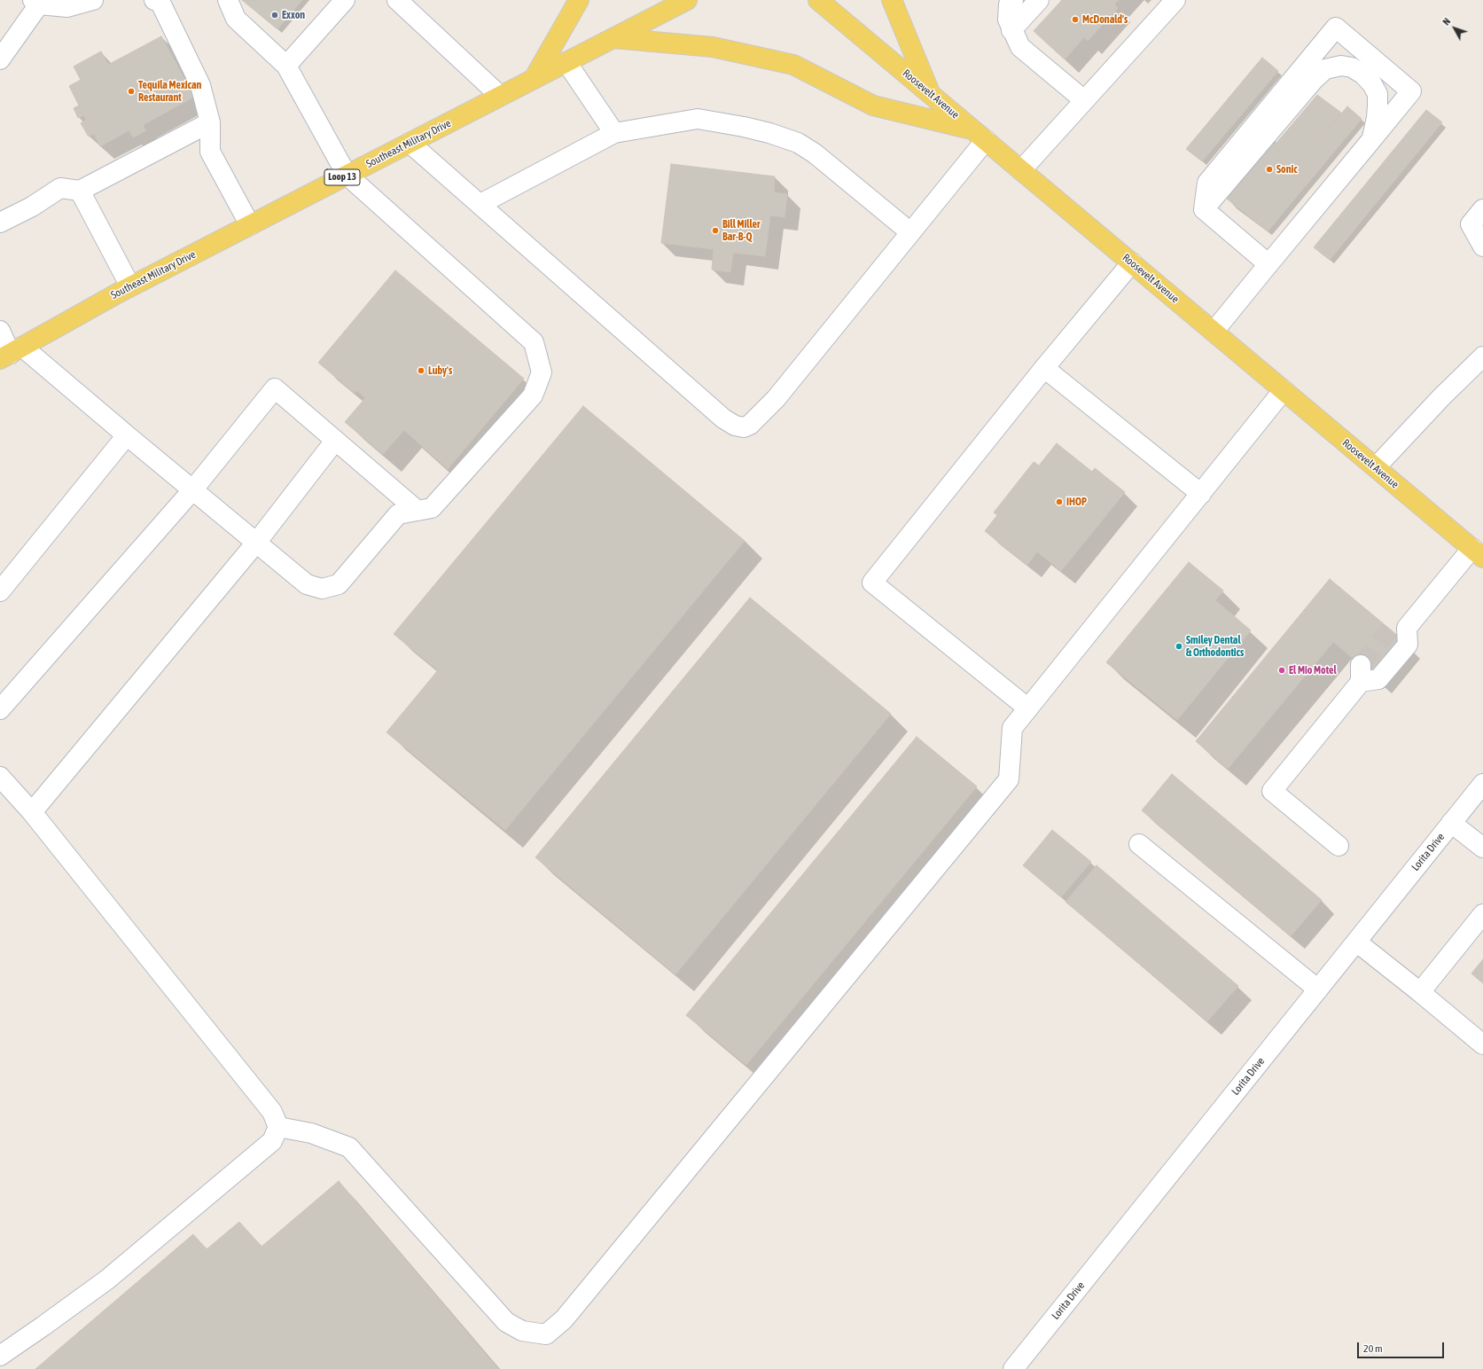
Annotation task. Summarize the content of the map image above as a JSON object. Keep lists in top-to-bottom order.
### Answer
{
  "streets": {
    "main road": ["Roosevelt Avenue", "Southeast Military Drive", "Loop 13"],
    "street": ["Lorita Drive"]
  },
  "places": [
    "Exxon",
    "McDonald's",
    "Tequila Mexican Restaurant",
    "Sonic",
    "Bill Miller Bar-B-Q",
    "Luby's",
    "IHOP",
    "Smiley Dental & Orthodontics",
    "El Mio Motel"
  ],
  "scale_bar": "20 m",
  "north": "top left"
}
